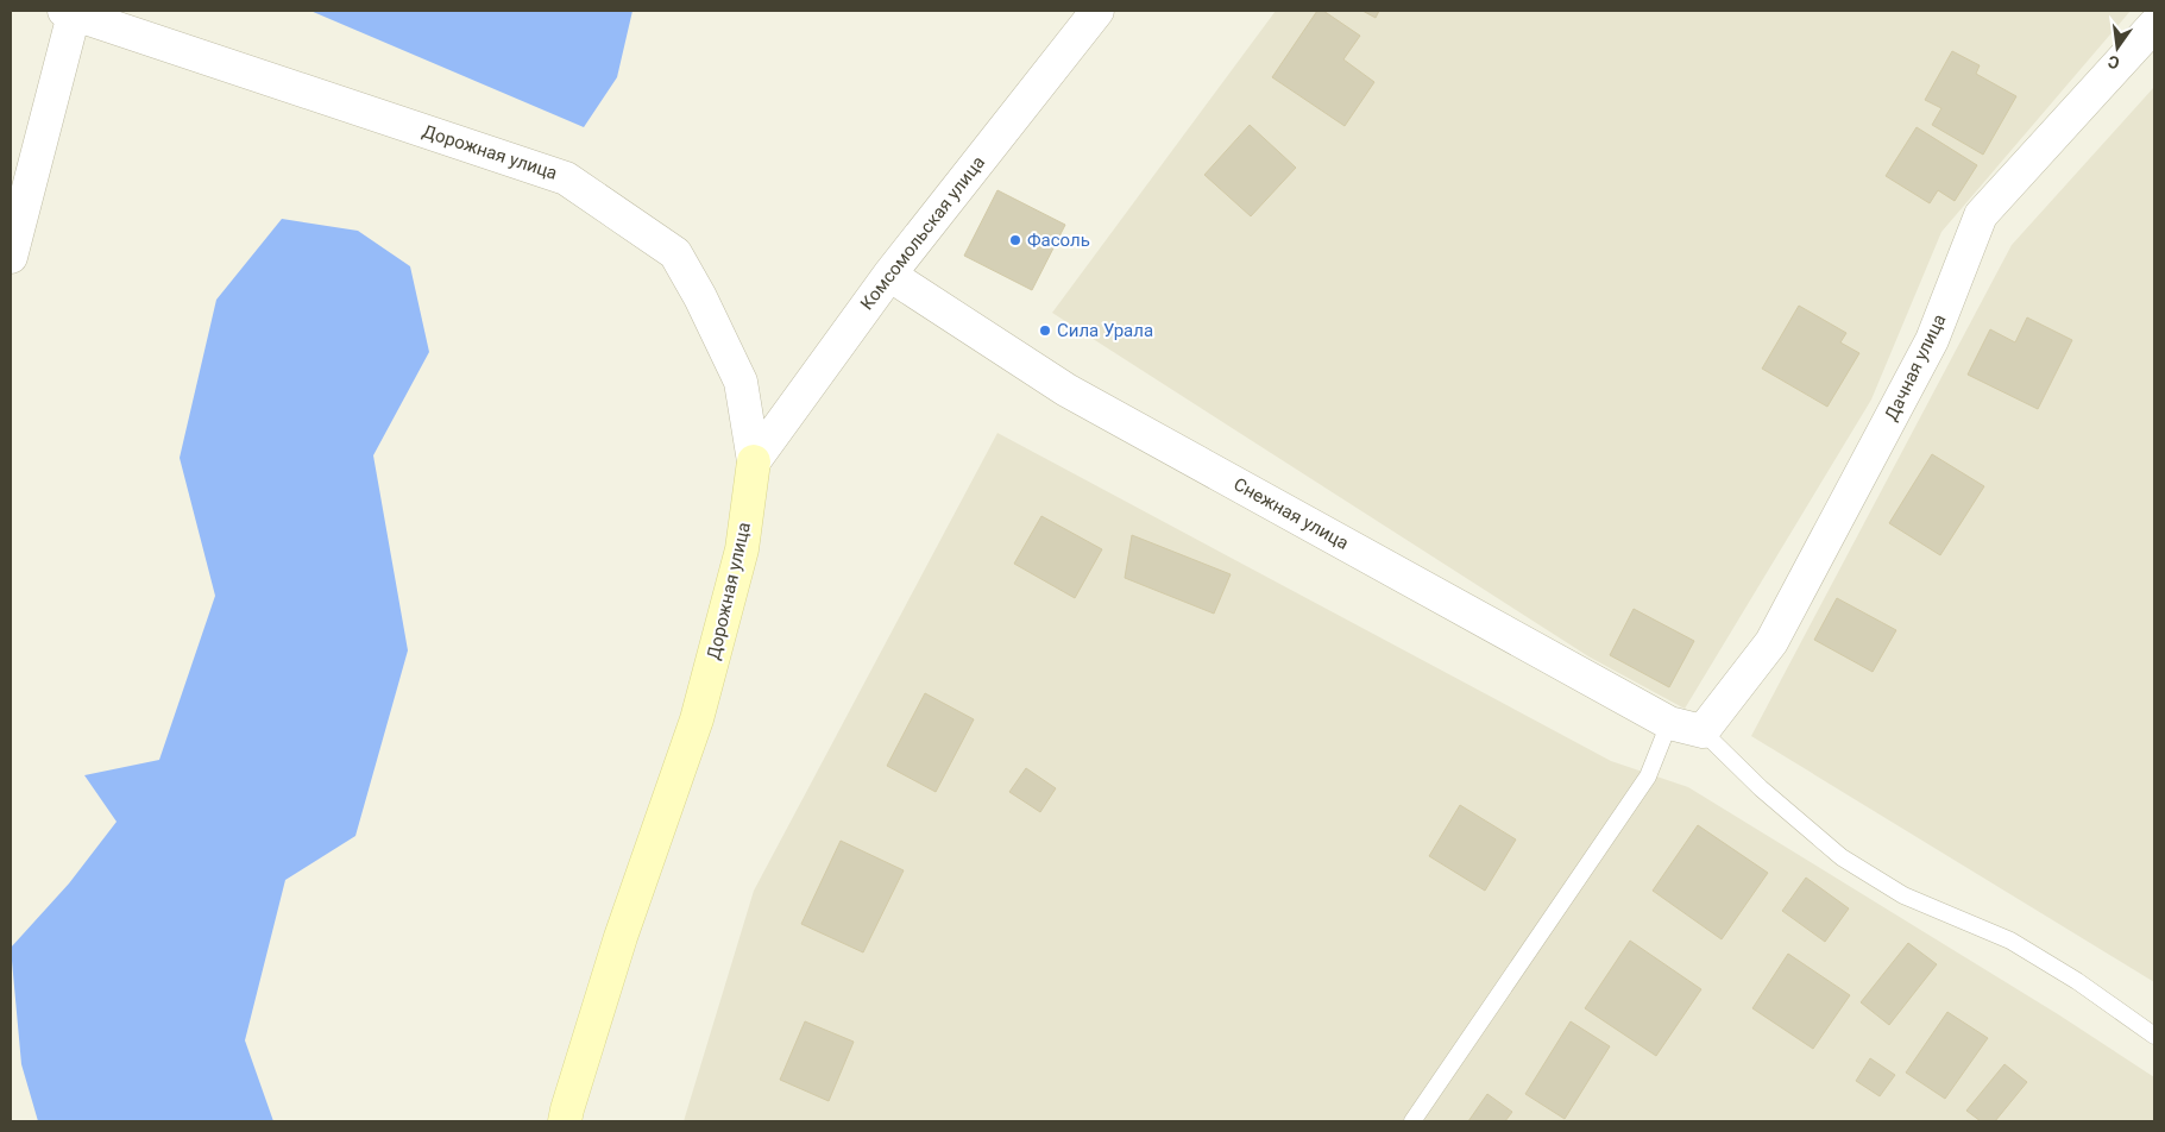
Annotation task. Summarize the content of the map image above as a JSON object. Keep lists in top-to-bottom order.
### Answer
{
  "streets": {
    "street": [
      "Дорожная улица",
      "Комсомольская улица",
      "Дачная улица",
      "Снежная улица"
    ]
  },
  "crossings": [
    ["Дорожная улица", "Комсомольская улица"],
    ["Комсомольская улица", "Снежная улица"],
    ["Дачная улица", "Снежная улица"]
  ],
  "places": ["Фасоль", "Сила Урала"],
  "north": "bottom"
}
